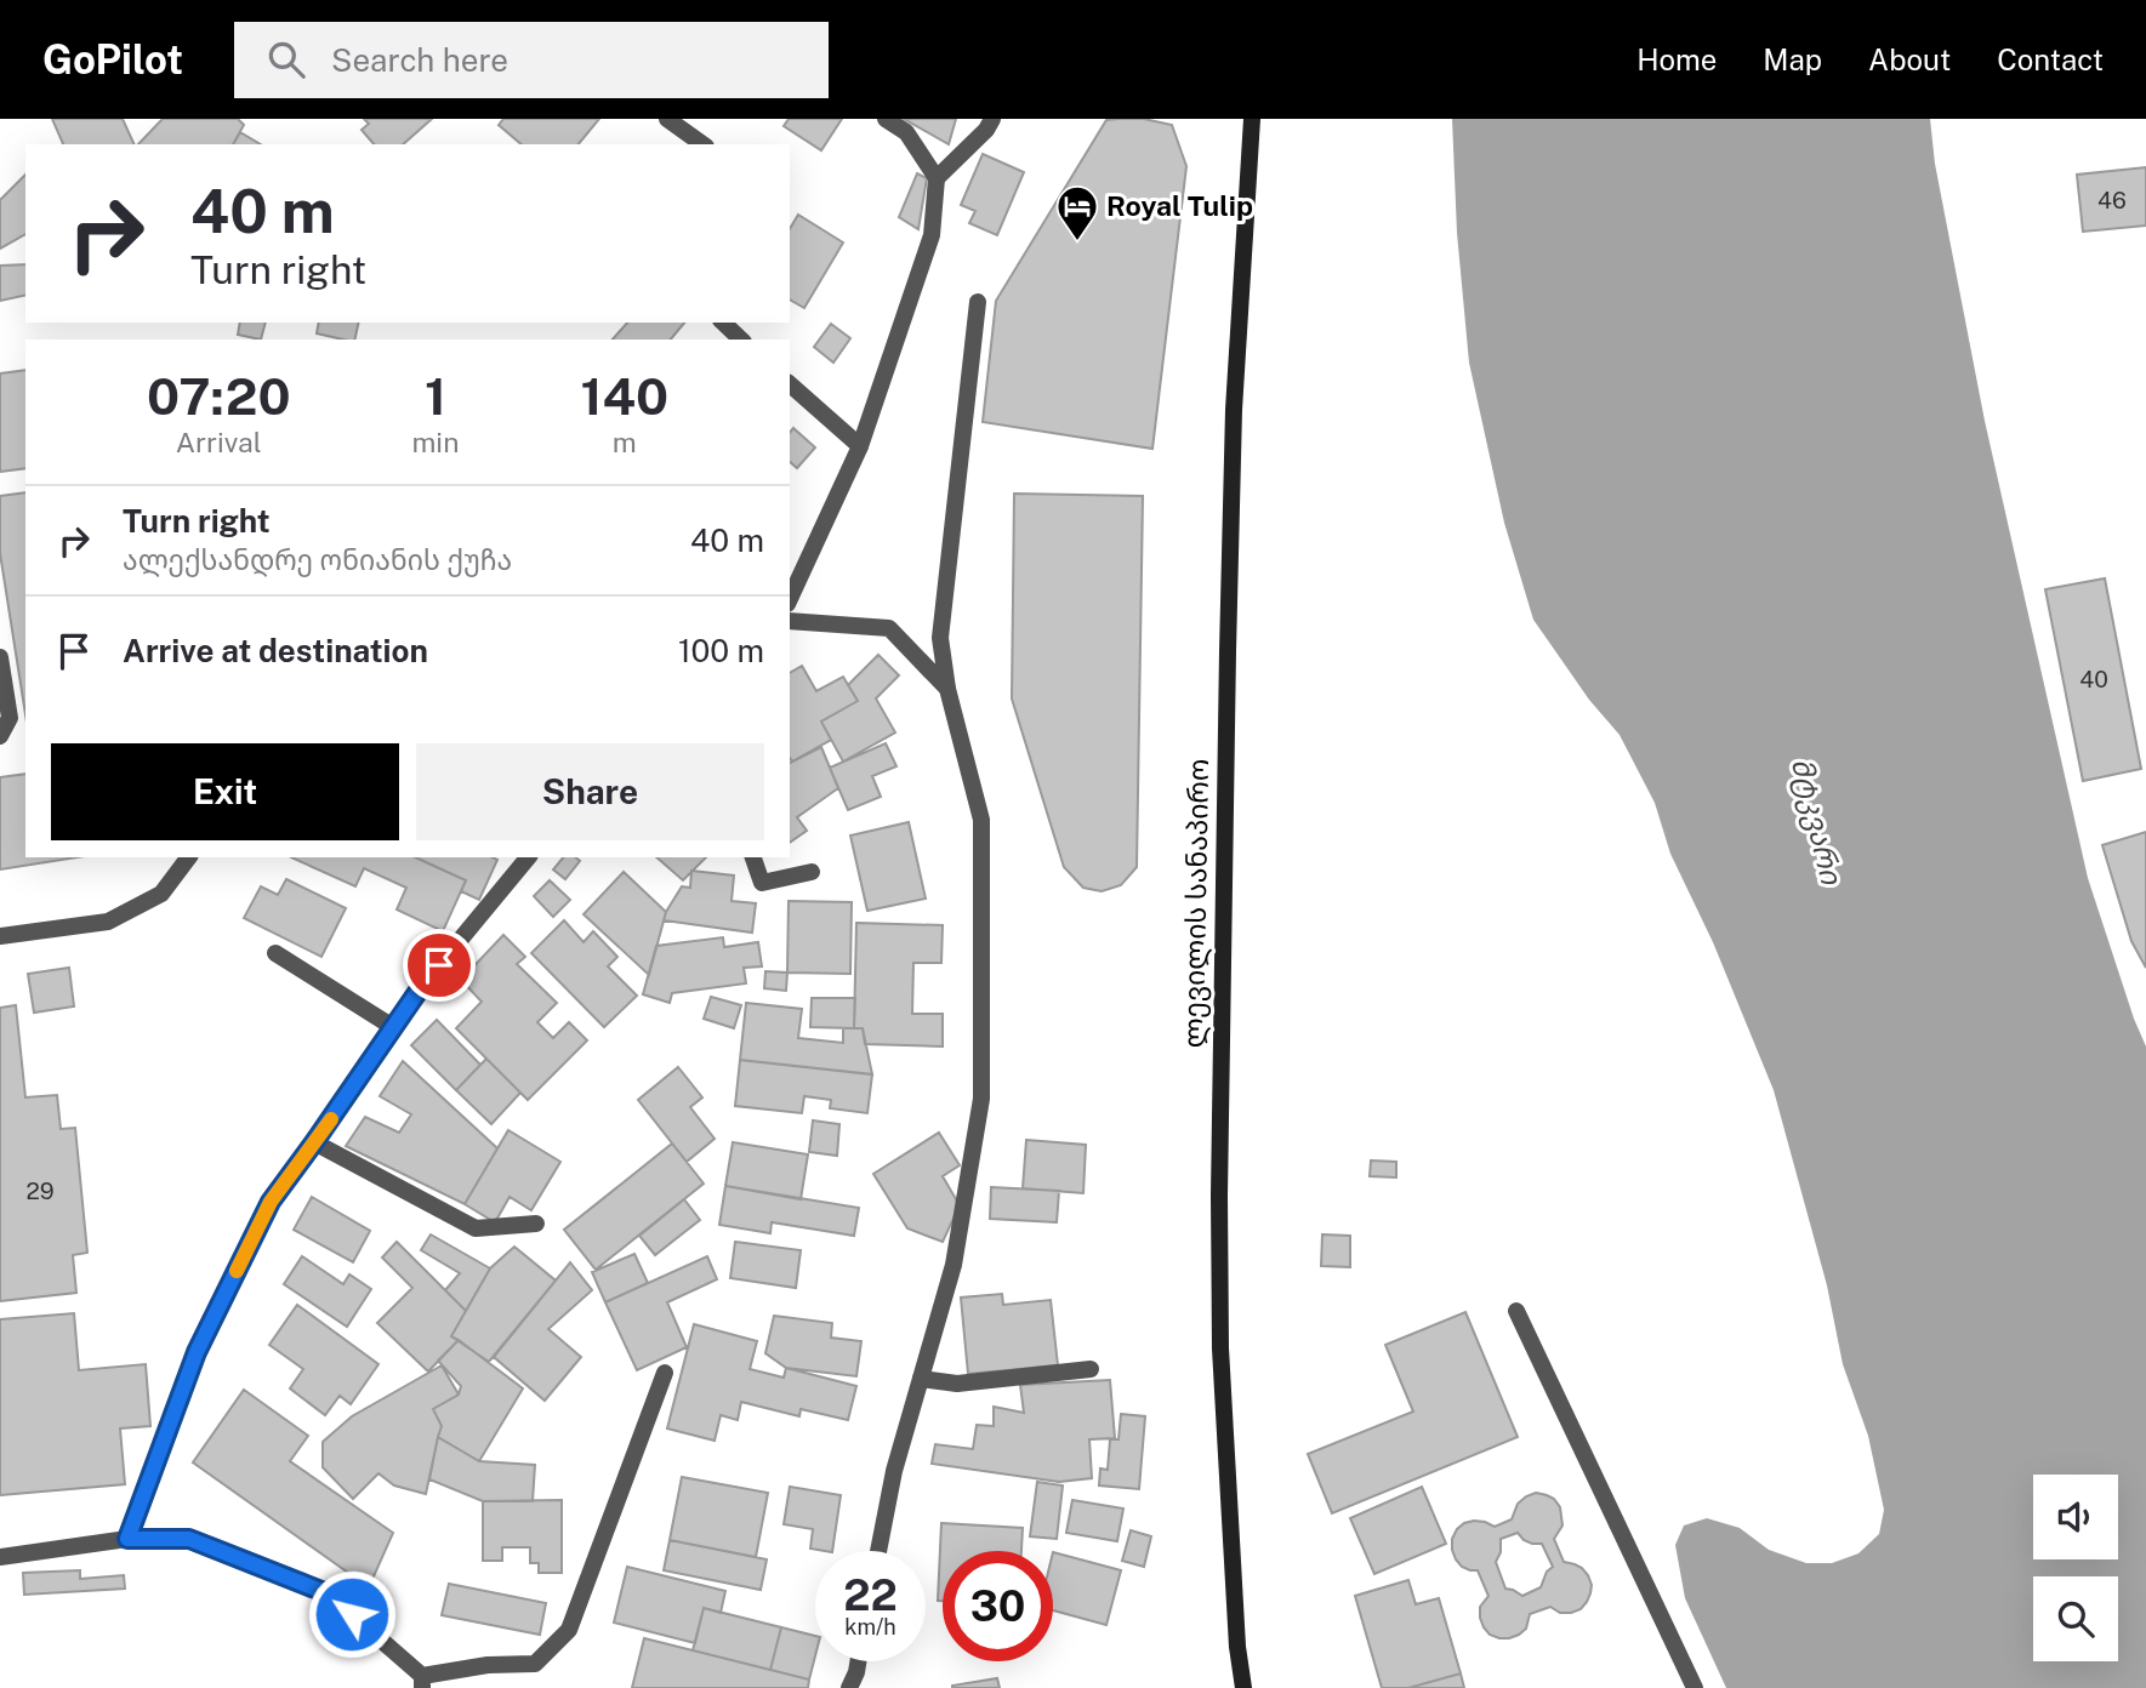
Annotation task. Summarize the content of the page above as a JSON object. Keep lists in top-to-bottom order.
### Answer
{
  "streets": {
    "main road": ["ლევილის სანაპირო"]
  },
  "water": ["მტკვარი"],
  "places": {
    "hotel": ["Royal Tulip"]
  },
  "house_numbers": ["46", "40", "29"],
  "page": {
    "header": "GoPilot",
    "search": "Search here",
    "nav": [
      "Home",
      "Map",
      "About",
      "Contact"
    ],
    "turn": ["40 m", "Turn right"],
    "eta": [
      "07:20",
      "Arrival",
      "1",
      "min",
      "140",
      "m"
    ],
    "list": [
      {
        "name": "Turn right",
        "note": "ალექსანდრე ონიანის ქუჩა",
        "value": "40 m"
      },
      {
        "name": "Arrive at destination",
        "value": "100 m"
      }
    ],
    "buttons": ["Exit", "Share"],
    "speed": "22 km/h",
    "limit": "30"
  }
}
